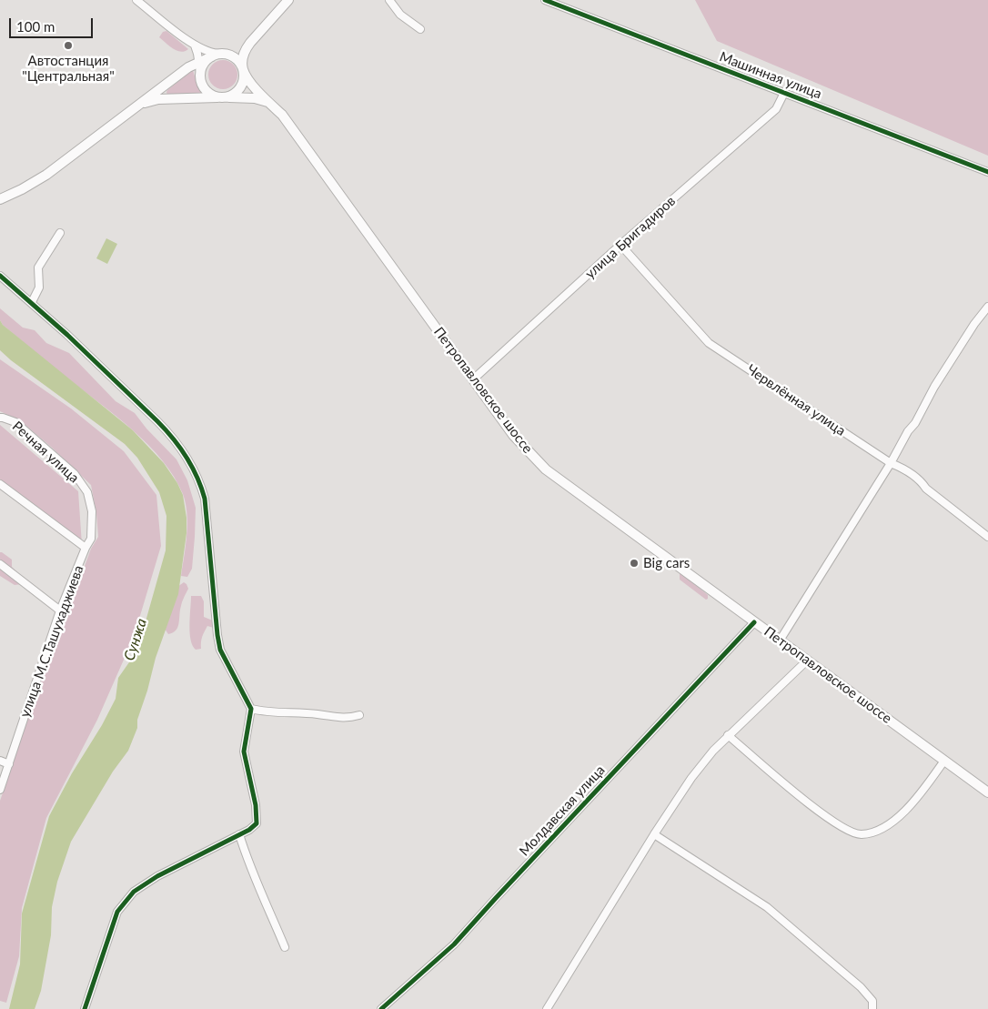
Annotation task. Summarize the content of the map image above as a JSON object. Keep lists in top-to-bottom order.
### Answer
{
  "streets": {
    "main road": ["Петропавловское шоссе"],
    "street": [
      "Машинная улица",
      "улица Бригадиров",
      "Червлённая улица",
      "Речная улица",
      "улица М.С.Ташухаджиева",
      "Молдавская улица"
    ]
  },
  "crossings": [
    ["Машинная улица", "улица Бригадиров"],
    ["улица Бригадиров", "Петропавловское шоссе"],
    ["улица Бригадиров", "Червлённая улица"],
    ["Петропавловское шоссе", "Молдавская улица"],
    ["Речная улица", "улица М.С.Ташухаджиева"]
  ],
  "water": ["Сунжа"],
  "places": ["Автостанция \"Центральная\"", "Big cars"],
  "scale_bar": "100 m"
}
